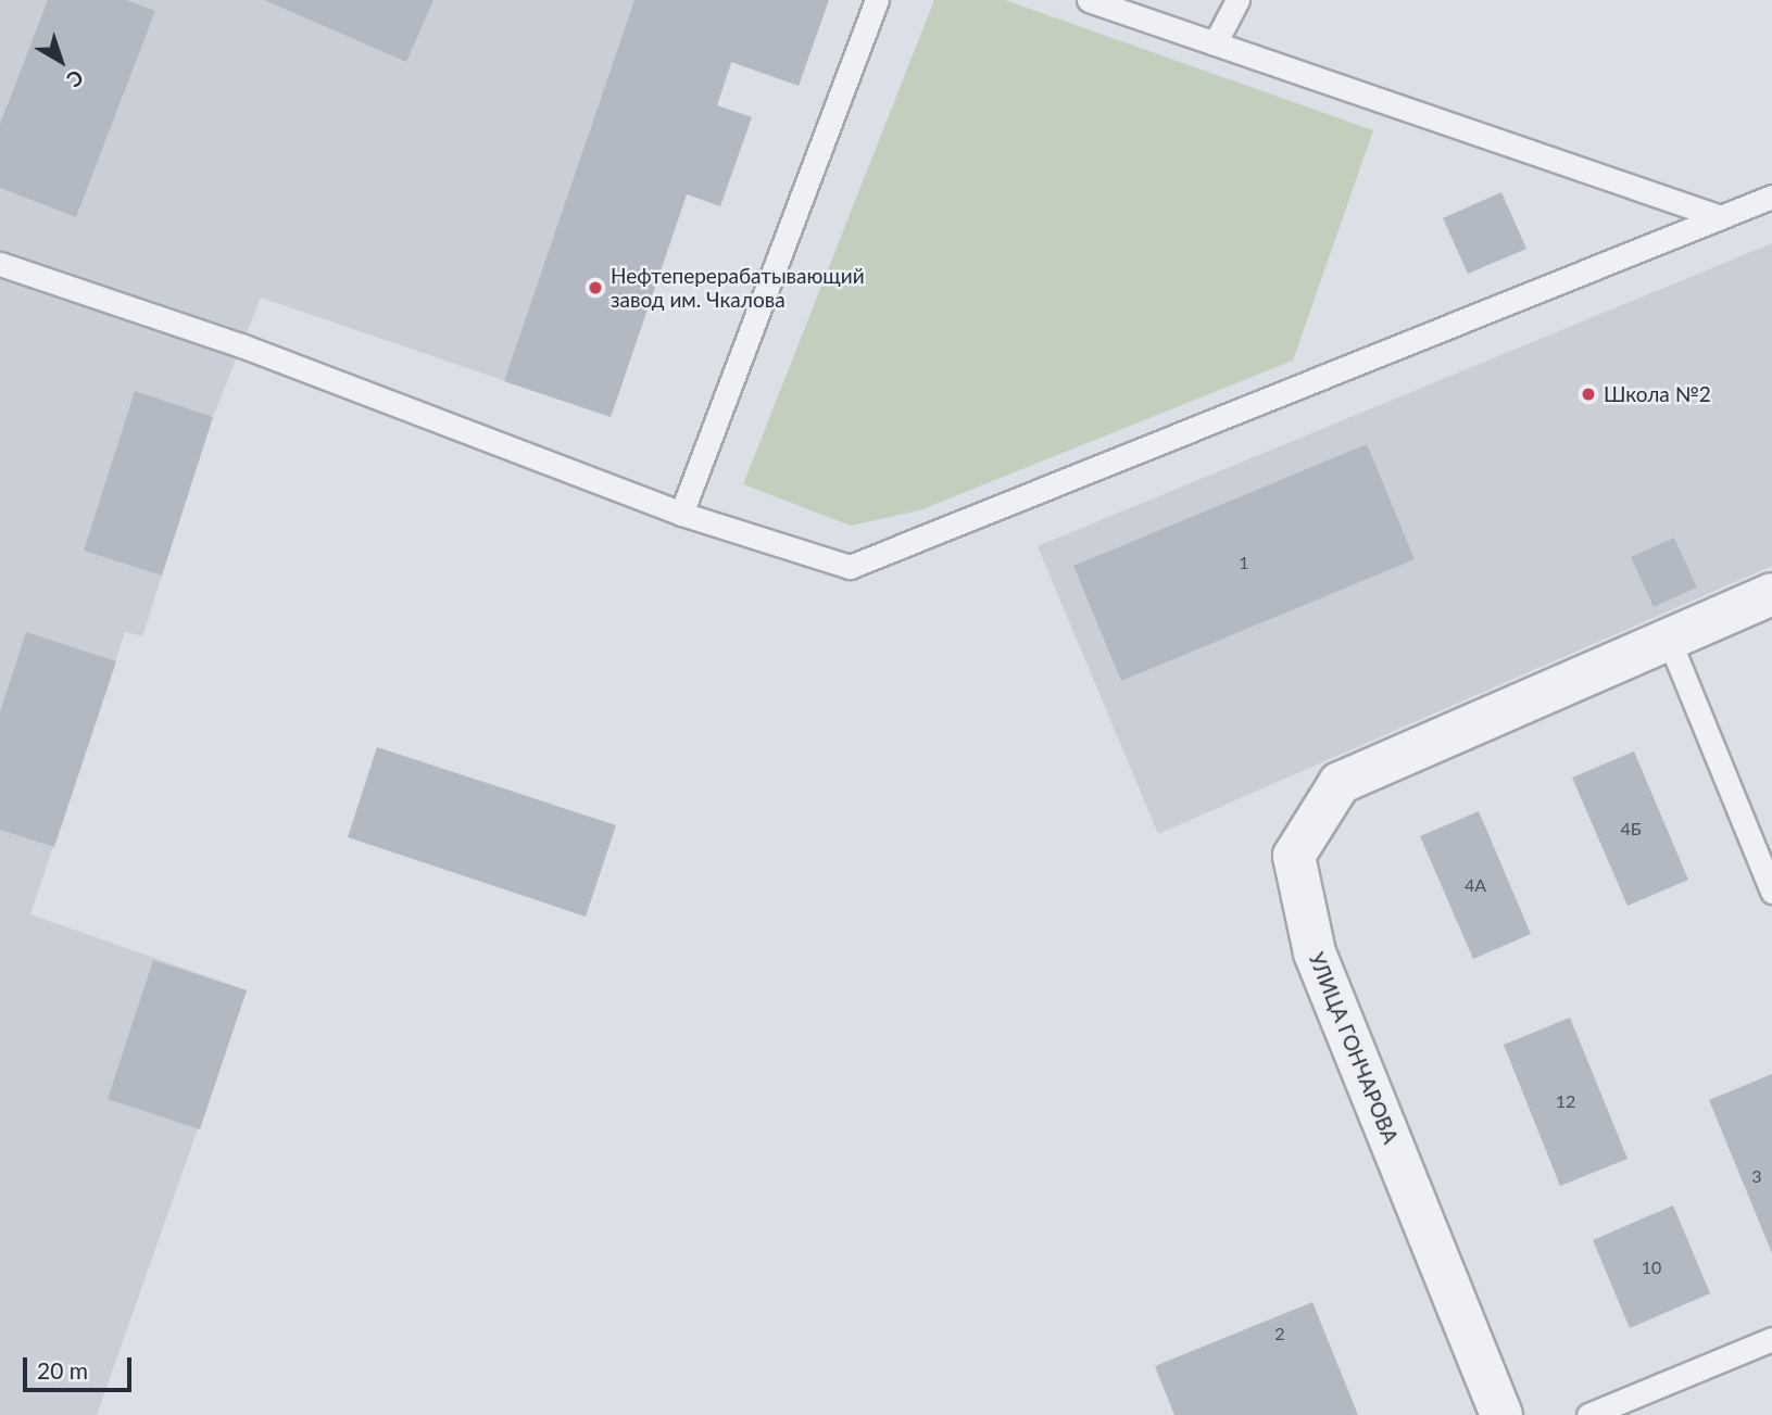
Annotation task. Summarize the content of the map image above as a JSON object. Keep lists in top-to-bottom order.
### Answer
{
  "streets": {
    "street": ["УЛИЦА ГОНЧАРОВА"]
  },
  "places": ["Нефтеперерабатывающий завод им. Чкалова", "Школа №2"],
  "house_numbers": [
    "1",
    "4Б",
    "4А",
    "12",
    "3",
    "10",
    "2"
  ],
  "scale_bar": "20 m",
  "north": "bottom right"
}
